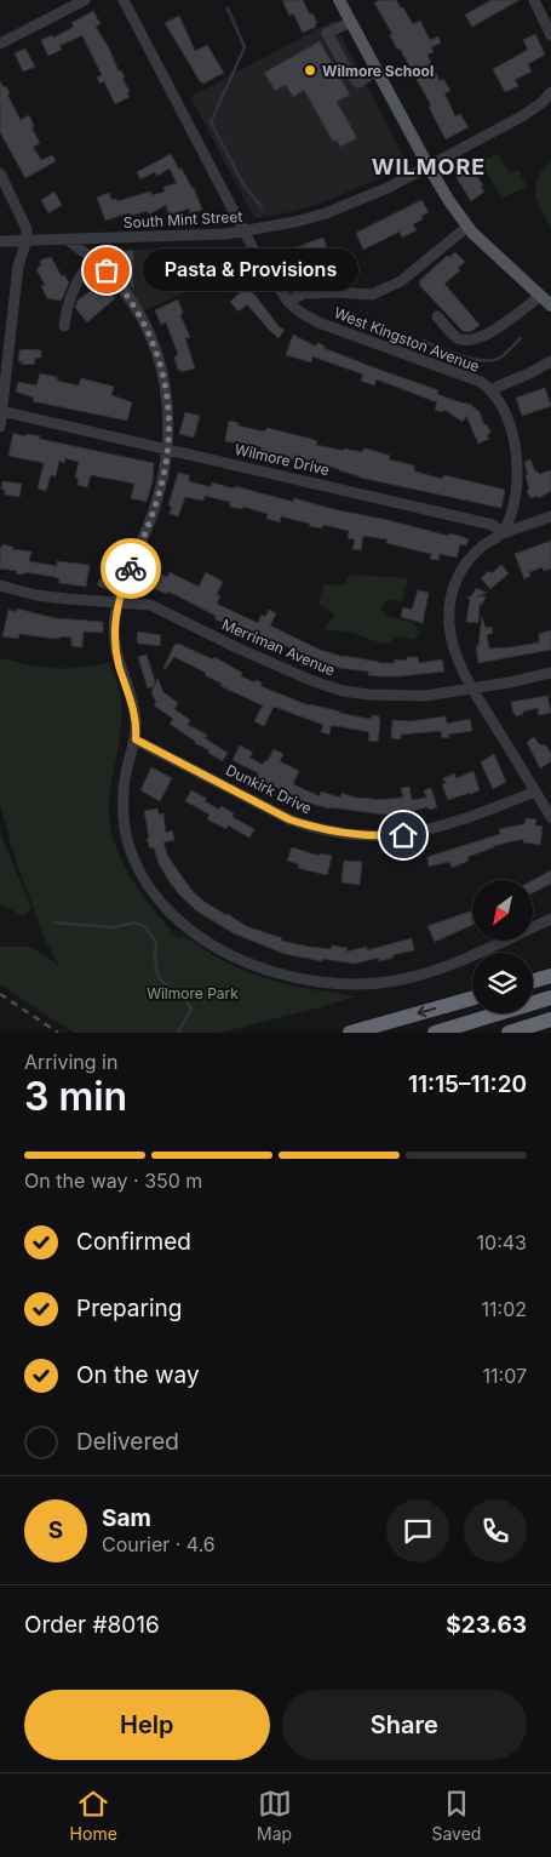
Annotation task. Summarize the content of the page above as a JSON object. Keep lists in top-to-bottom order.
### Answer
{
  "streets": {
    "street": [
      "South Mint Street",
      "West Kingston Avenue",
      "Wilmore Drive",
      "Merriman Avenue",
      "Dunkirk Drive"
    ]
  },
  "crossings": [
    ["South Mint Street", "West Kingston Avenue"],
    ["West Kingston Avenue", "Wilmore Drive"]
  ],
  "districts": ["WILMORE"],
  "parks": ["Wilmore Park"],
  "places": ["Wilmore School", "Pasta & Provisions"],
  "north": "bottom left",
  "page": {
    "bubble": "Pasta & Provisions",
    "heading": ["3 min", "Arriving in", "11:15–11:20"],
    "panel": [
      "Sam",
      "Courier · 4.6",
      "Order #8016",
      "$23.63"
    ],
    "bar": "On the way · 350 m",
    "list": [
      ["Confirmed", "10:43"],
      ["Preparing", "11:02"],
      ["On the way", "11:07"],
      "Delivered"
    ],
    "round": "S",
    "buttons": ["Help", "Share"],
    "tabs": ["Home", "Map", "Saved"]
  }
}
